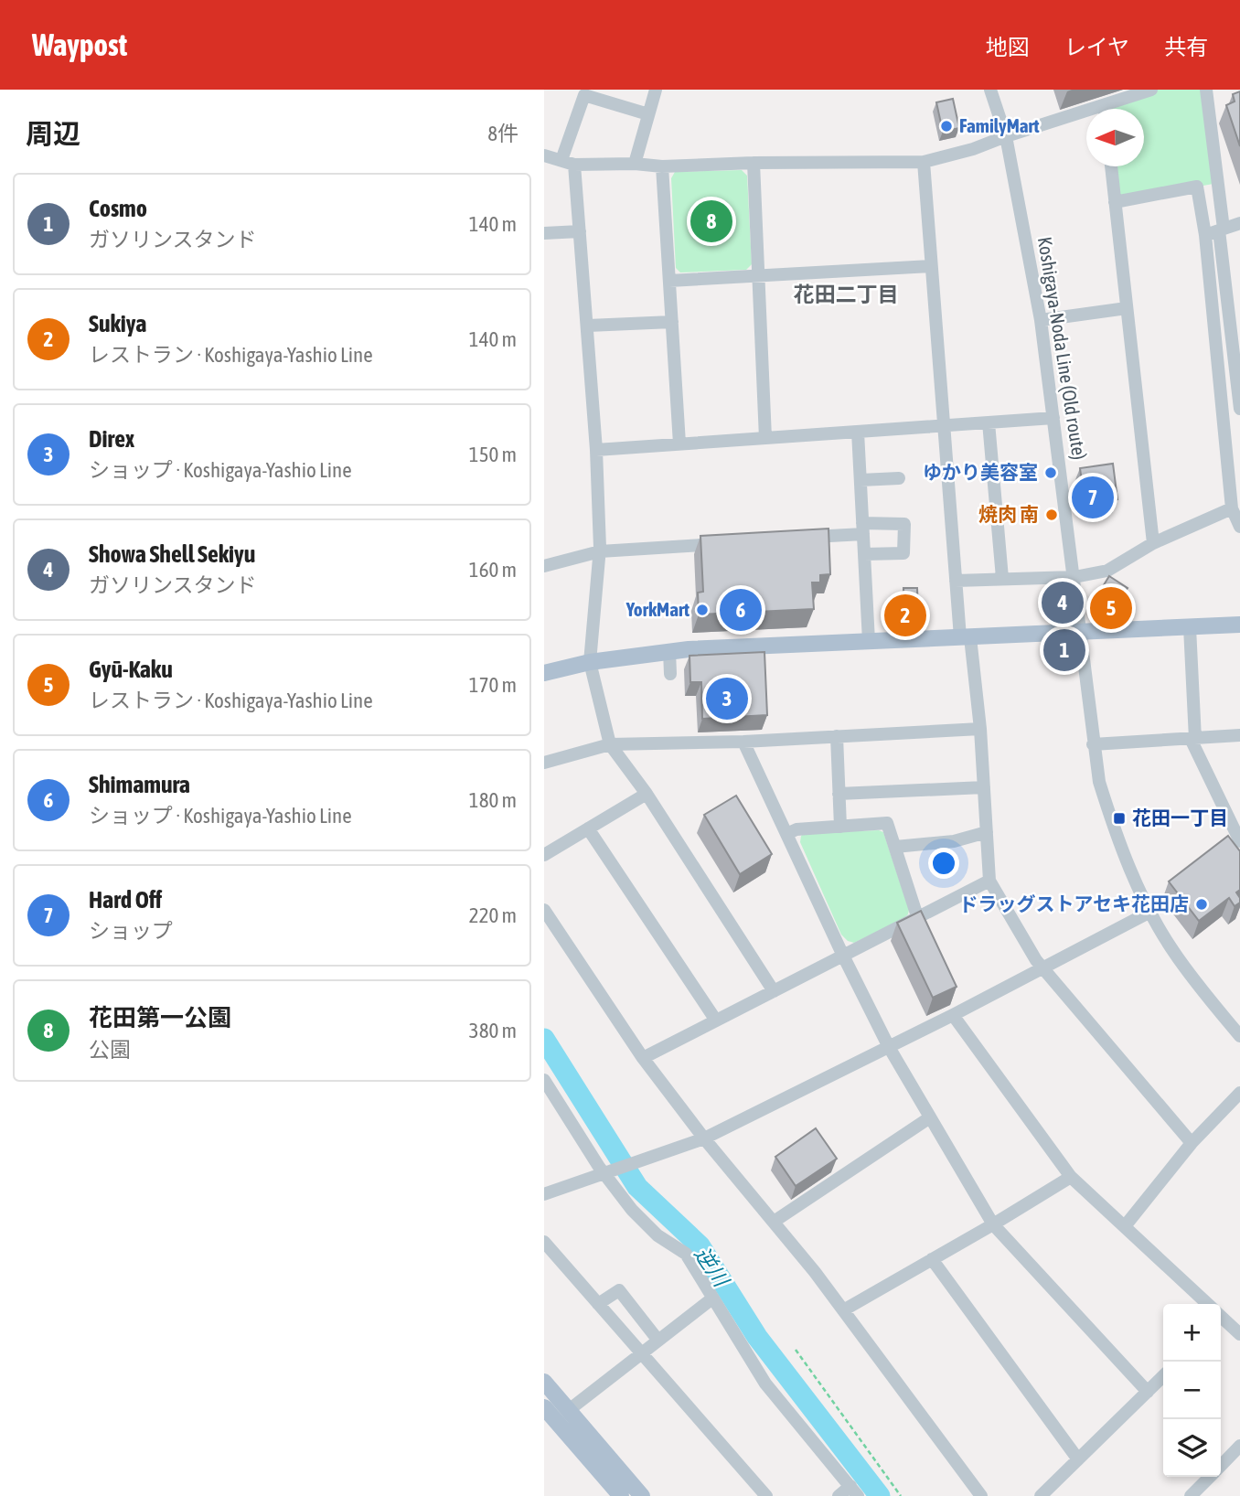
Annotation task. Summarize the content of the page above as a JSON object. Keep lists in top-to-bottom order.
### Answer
{
  "streets": {
    "street": ["Koshigaya-Noda Line (Old route)"]
  },
  "districts": ["花田二丁目"],
  "water": ["逆川"],
  "places": {
    "other": [
      "FamilyMart",
      "ゆかり美容室",
      "焼肉 南",
      "YorkMart",
      "ドラッグストアセキ花田店"
    ],
    "transit": ["花田一丁目"]
  },
  "north": "left",
  "page": {
    "header": "Waypost",
    "nav": ["地図", "レイヤ", "共有"],
    "heading": ["周辺", "8件"],
    "list": [
      {
        "mark": "1",
        "name": "Cosmo",
        "note": "ガソリンスタンド",
        "value": "140 m"
      },
      {
        "mark": "2",
        "name": "Sukiya",
        "note": "レストラン · Koshigaya-Yashio Line",
        "value": "140 m"
      },
      {
        "mark": "3",
        "name": "Direx",
        "note": "ショップ · Koshigaya-Yashio Line",
        "value": "150 m"
      },
      {
        "mark": "4",
        "name": "Showa Shell Sekiyu",
        "note": "ガソリンスタンド",
        "value": "160 m"
      },
      {
        "mark": "5",
        "name": "Gyū-Kaku",
        "note": "レストラン · Koshigaya-Yashio Line",
        "value": "170 m"
      },
      {
        "mark": "6",
        "name": "Shimamura",
        "note": "ショップ · Koshigaya-Yashio Line",
        "value": "180 m"
      },
      {
        "mark": "7",
        "name": "Hard Off",
        "note": "ショップ",
        "value": "220 m"
      },
      {
        "mark": "8",
        "name": "花田第一公園",
        "note": "公園",
        "value": "380 m"
      }
    ],
    "pins": [
      "8",
      "7",
      "4",
      "5",
      "6",
      "2",
      "1",
      "3"
    ],
    "map_buttons": ["+", "−"]
  }
}
